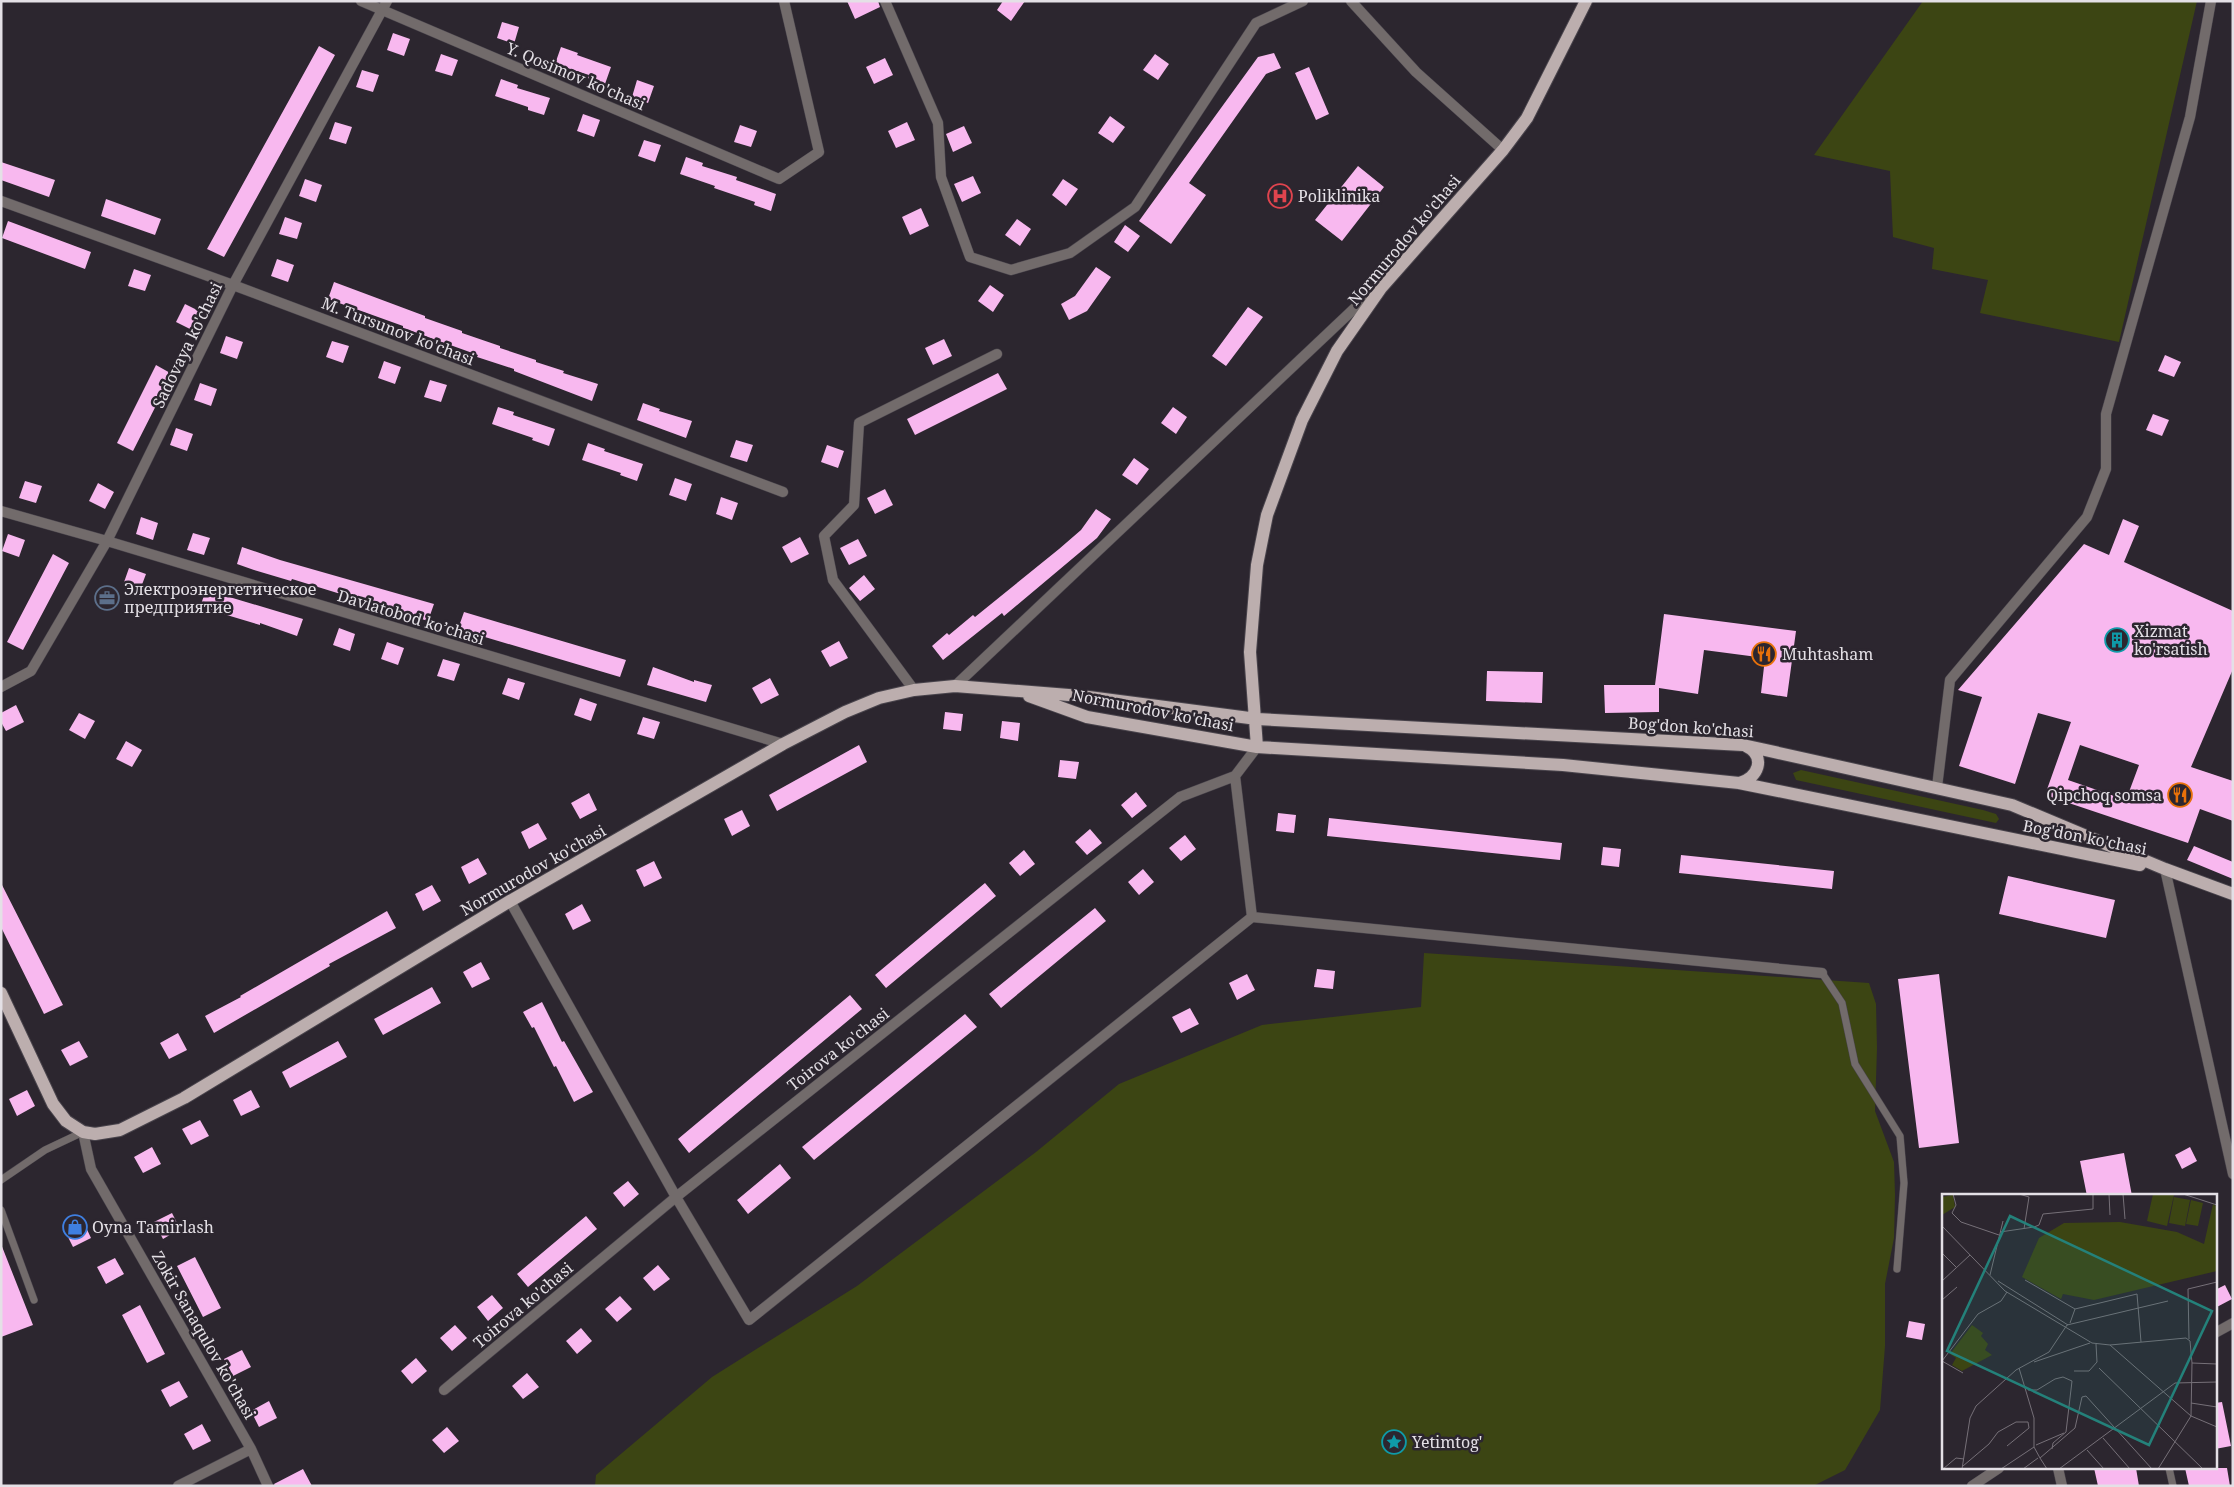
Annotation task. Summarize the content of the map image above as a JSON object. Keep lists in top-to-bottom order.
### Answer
{
  "streets": {
    "main road": ["Normurodov ko'chasi", "Bog'don ko'chasi"],
    "street": [
      "Y. Qosimov ko'chasi",
      "M. Tursunov ko'chasi",
      "Sadovaya ko'chasi",
      "Davlatobod ko’chasi",
      "Toirova ko'chasi",
      "Zokir Sanaqulov ko'chasi"
    ]
  },
  "crossings": [
    ["Y. Qosimov ko'chasi", "Sadovaya ko'chasi"],
    ["Normurodov ko'chasi", "Davlatobod ko’chasi"],
    ["Normurodov ko'chasi", "Bog'don ko'chasi"],
    ["Normurodov ko'chasi", "Zokir Sanaqulov ko'chasi"],
    ["M. Tursunov ko'chasi", "Sadovaya ko'chasi"],
    ["Sadovaya ko'chasi", "Davlatobod ko’chasi"]
  ],
  "places": {
    "hospital": ["Poliklinika"],
    "office": ["Электроэнергетическое предприятие"],
    "building": ["Xizmat ko'rsatish"],
    "restaurant": ["Muhtasham", "Qipchoq somsa"],
    "shop": ["Oyna Tamirlash"],
    "place": ["Yetimtog'"]
  }
}
